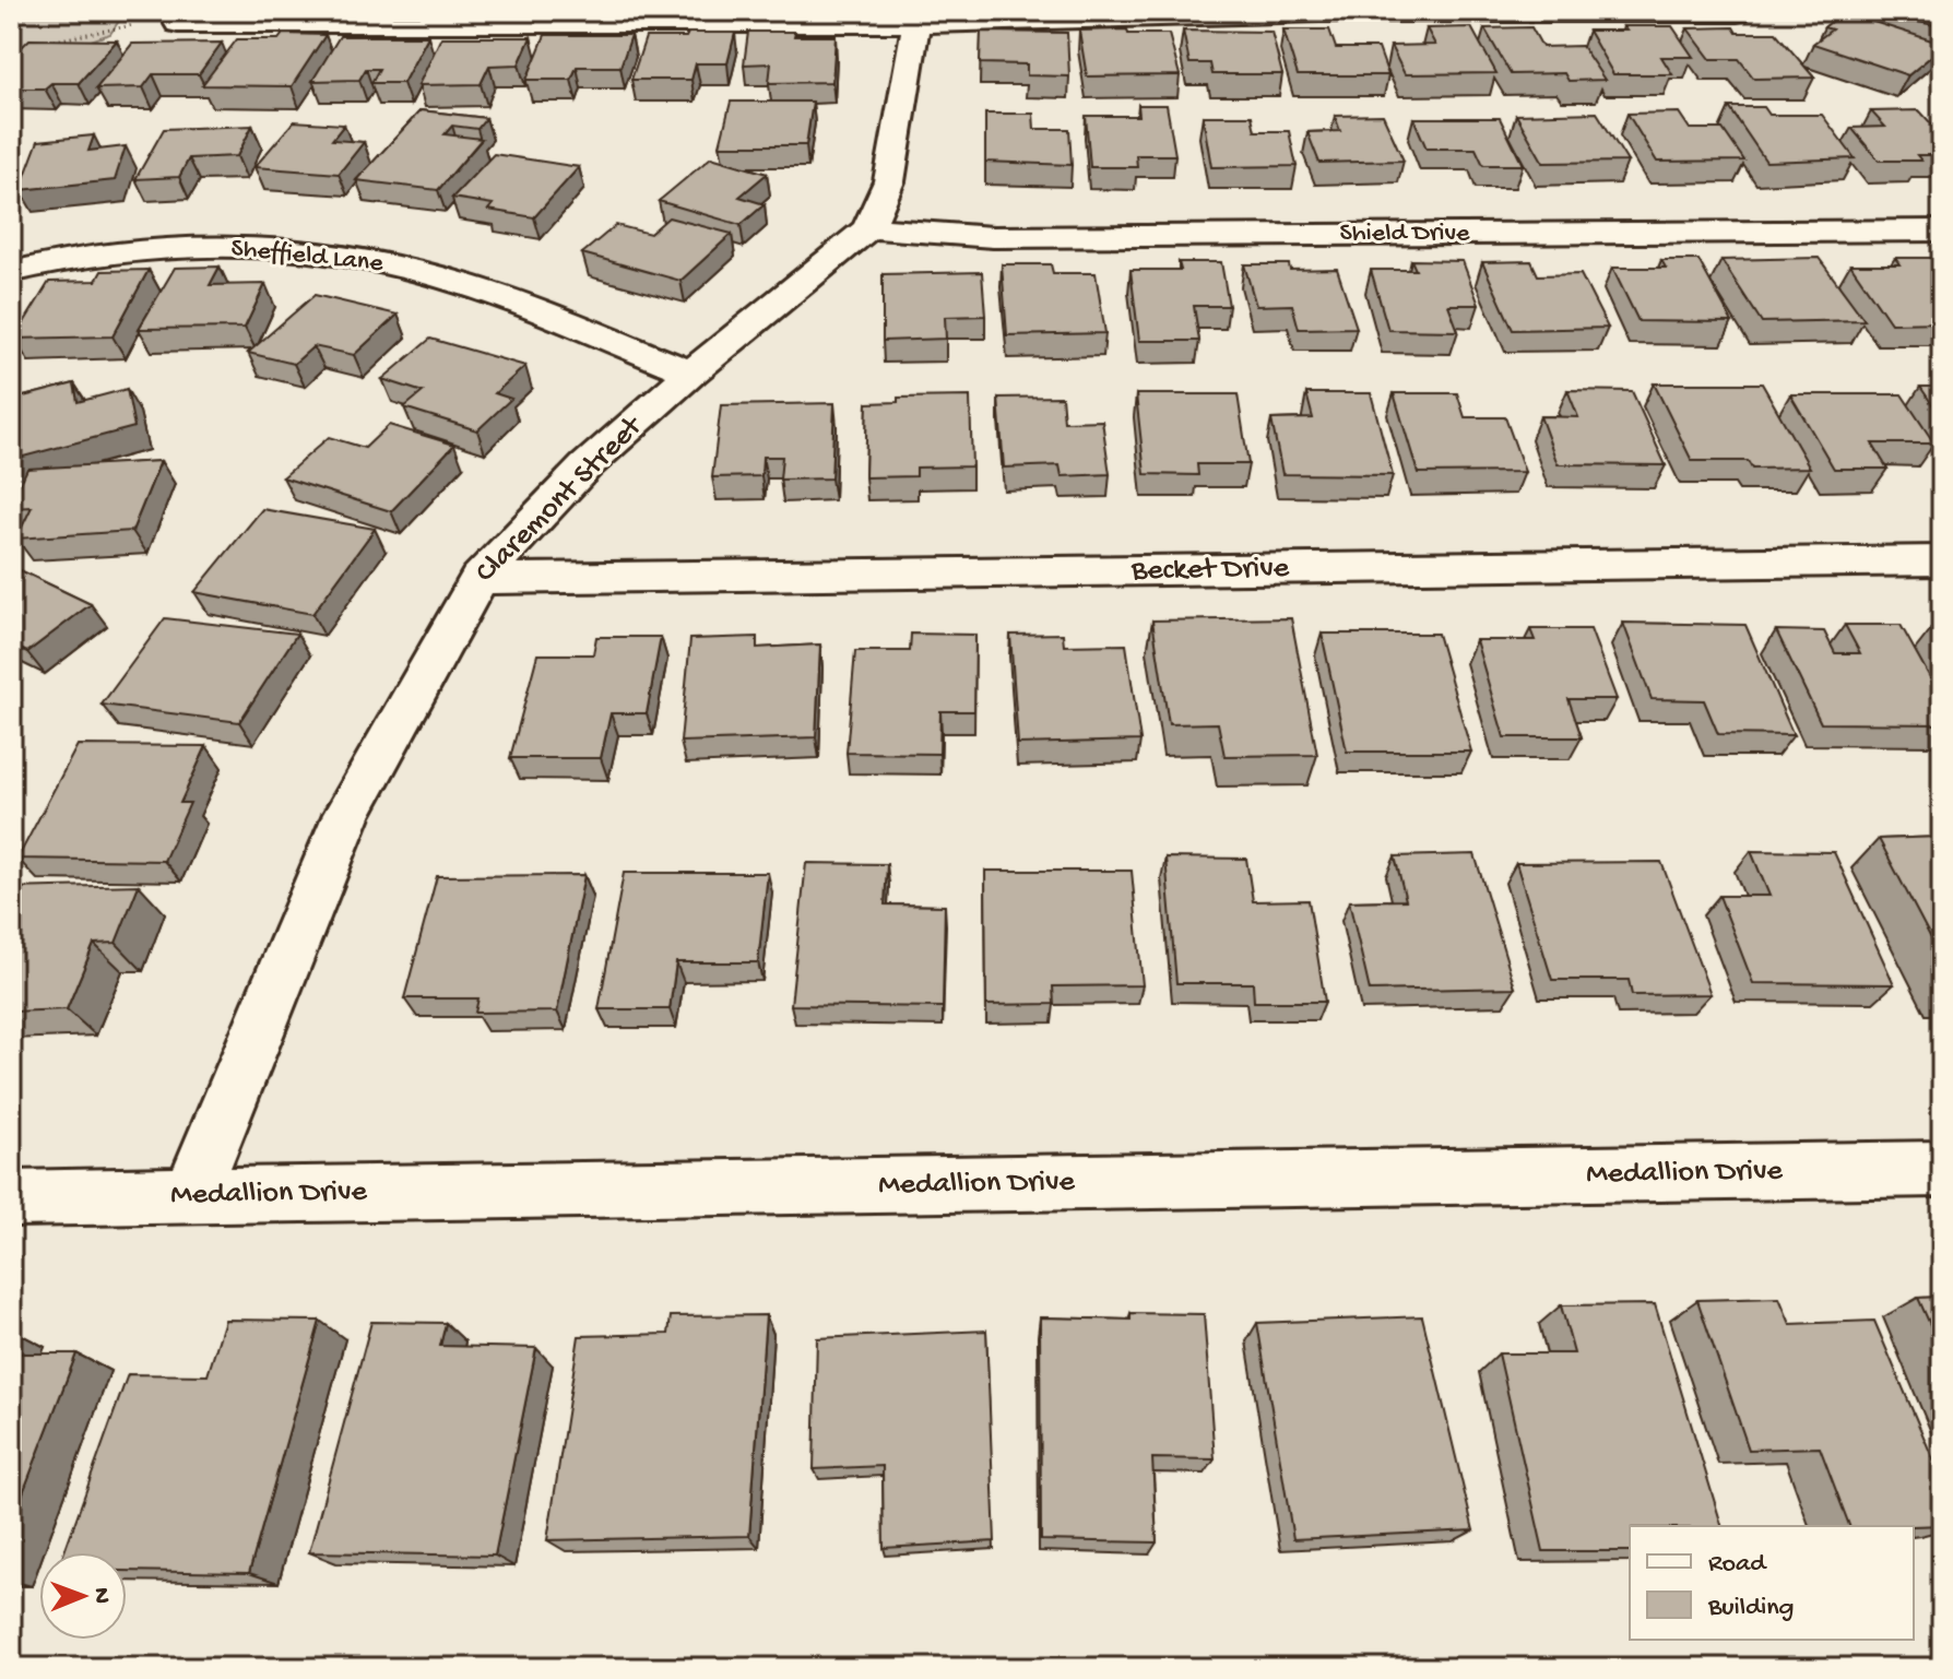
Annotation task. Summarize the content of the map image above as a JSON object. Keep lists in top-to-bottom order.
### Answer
{
  "streets": {
    "street": [
      "Shield Drive",
      "Sheffield Lane",
      "Claremont Street",
      "Becket Drive",
      "Medallion Drive"
    ]
  },
  "crossings": [
    ["Shield Drive", "Claremont Street"],
    ["Sheffield Lane", "Claremont Street"],
    ["Claremont Street", "Becket Drive"],
    ["Claremont Street", "Medallion Drive"]
  ],
  "legend": ["Road", "Building"],
  "north": "right"
}
